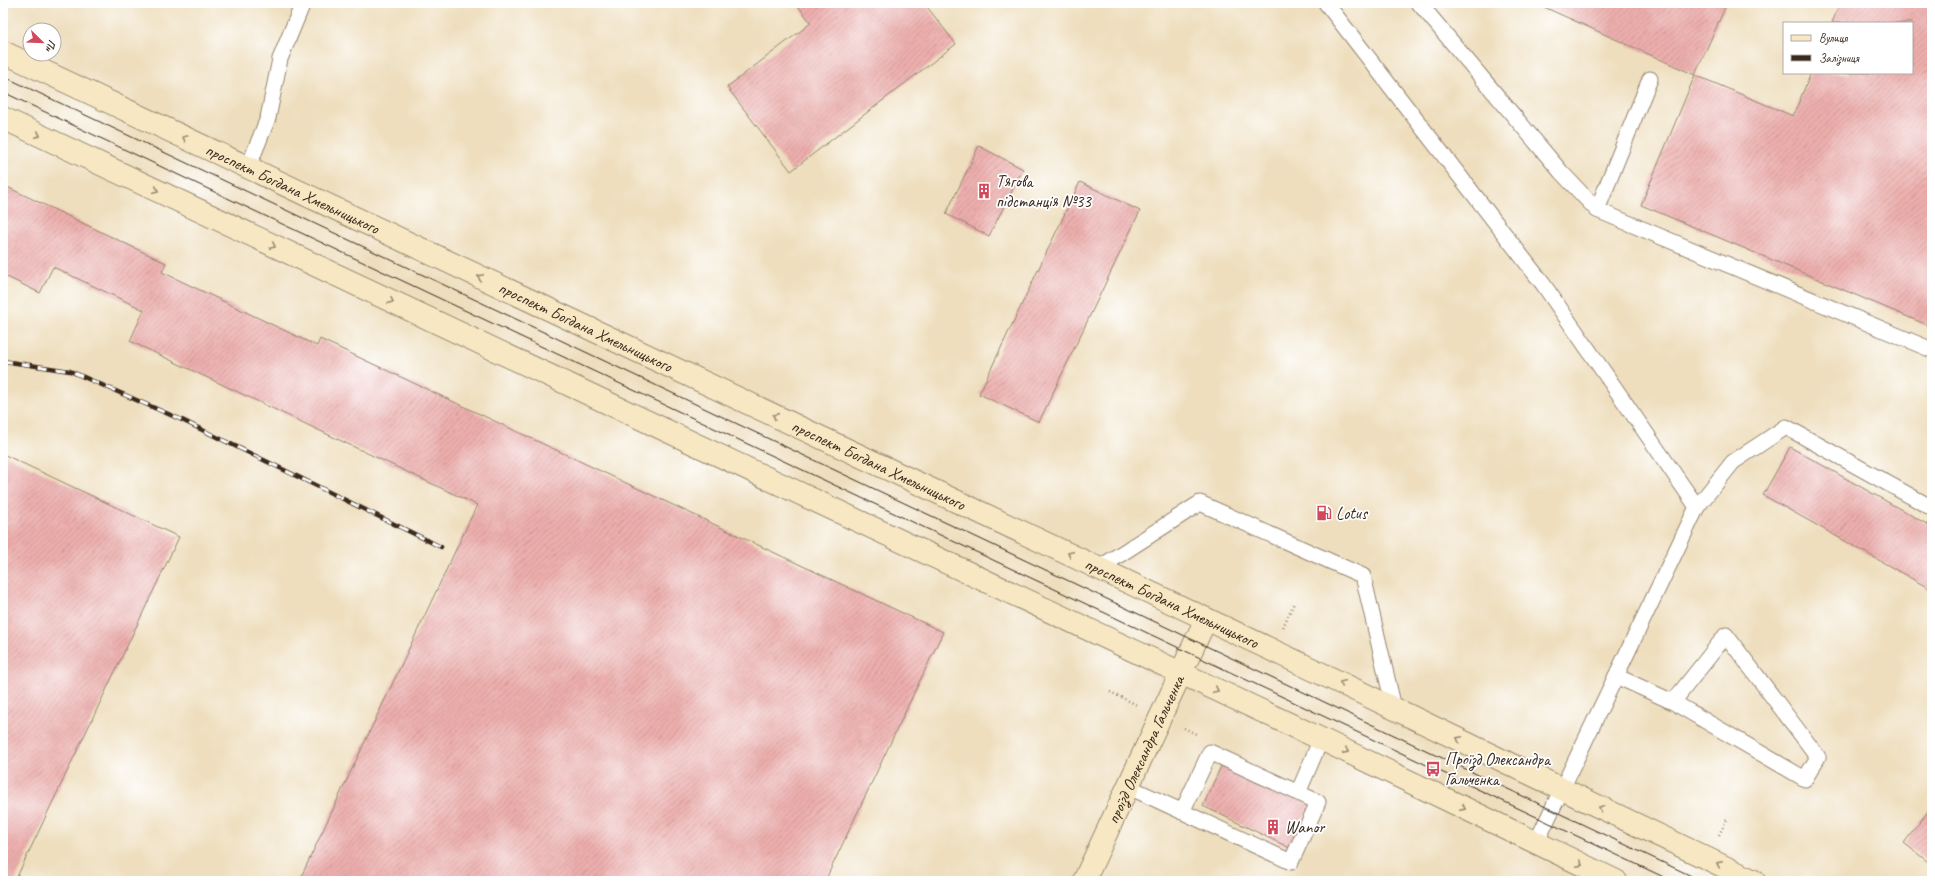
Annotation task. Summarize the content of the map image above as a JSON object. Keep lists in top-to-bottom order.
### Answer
{
  "streets": {
    "main road": ["проспект Богдана Хмельницького", "проїзд Олександра Гальченка"]
  },
  "crossings": [
    ["проспект Богдана Хмельницького", "проїзд Олександра Гальченка"]
  ],
  "places": {
    "building": ["Тягова пiдстанцiя №33", "Wanor"],
    "fuel station": ["Lotus"],
    "bus stop": ["Проїзд Олександра Гальченка"]
  },
  "legend": ["Вулиця", "Залізниця"],
  "north": "bottom right"
}
